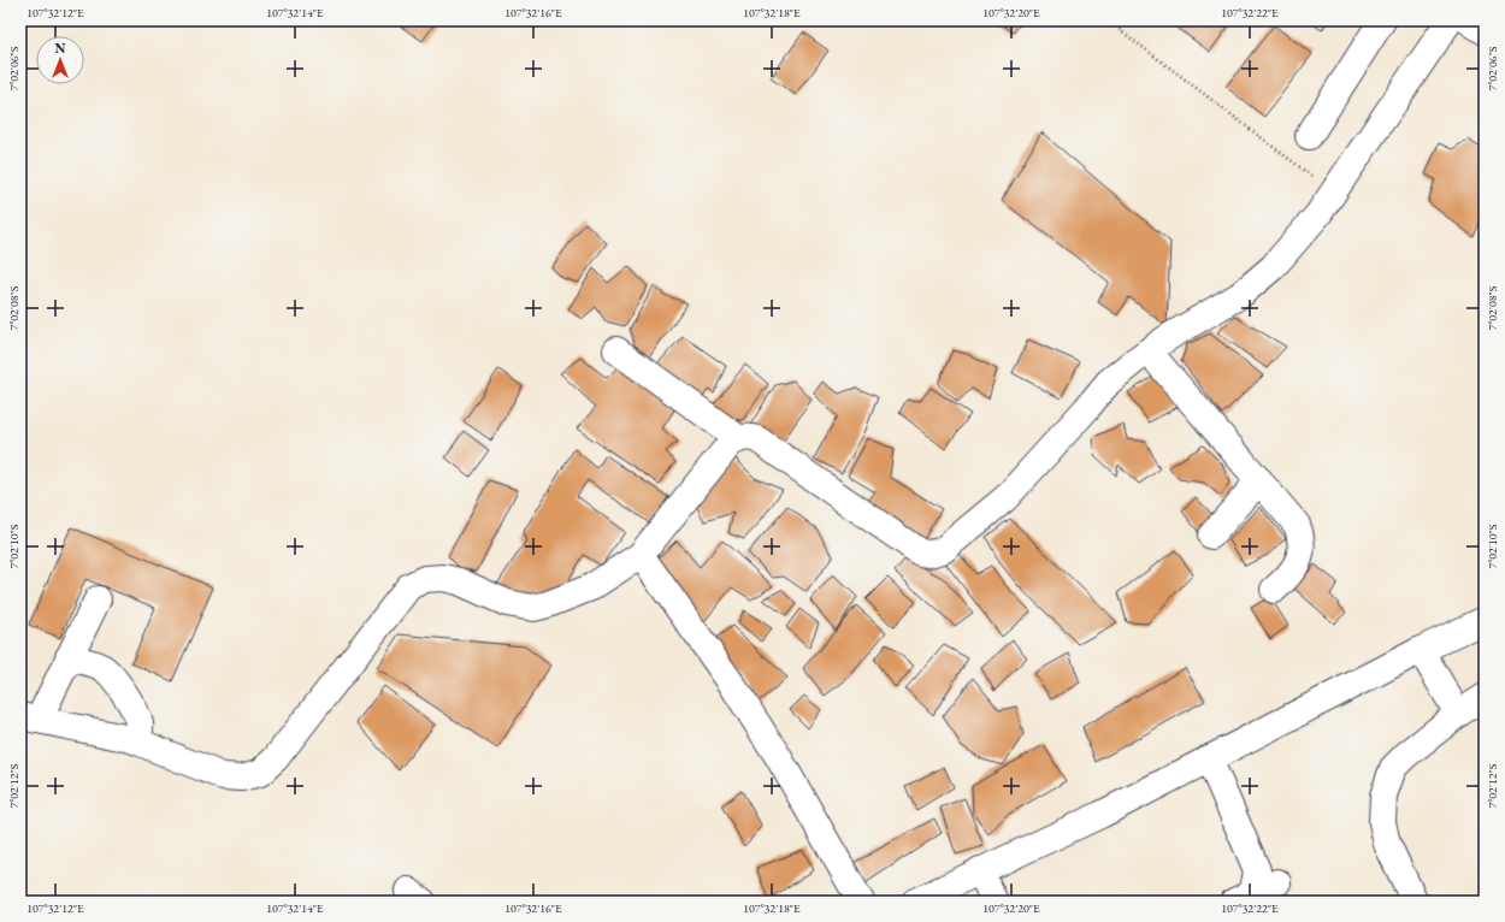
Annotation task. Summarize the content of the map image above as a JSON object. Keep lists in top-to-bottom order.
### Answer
{
  "north": "top",
  "coordinates": [
    "107°32'12\"E",
    "107°32'14\"E",
    "107°32'16\"E",
    "107°32'18\"E",
    "107°32'20\"E",
    "107°32'22\"E",
    "7°02'06\"S",
    "7°02'08\"S",
    "7°02'10\"S",
    "7°02'12\"S"
  ]
}
